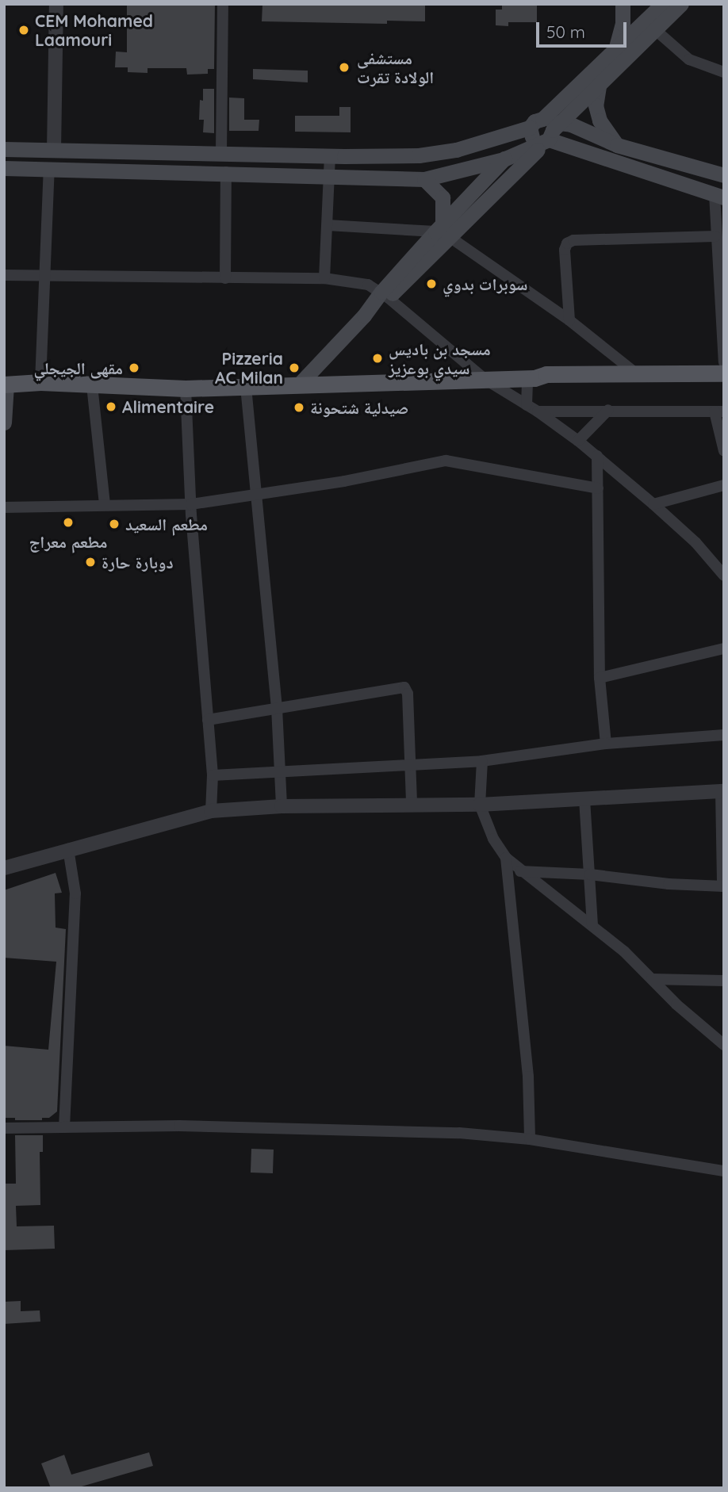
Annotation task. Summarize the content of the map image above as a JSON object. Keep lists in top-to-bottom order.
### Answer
{
  "places": [
    "CEM Mohamed Laamouri",
    "مستشفى الولادة تقرت",
    "سوبرات بدوي",
    "مسجد بن باديس سيدي بوعزيز",
    "مقهى الجيجلي",
    "Pizzeria AC Milan",
    "Alimentaire",
    "صيدلية شتحونة",
    "مطعم معراج",
    "مطعم السعيد",
    "دوبارة حارة"
  ],
  "scale_bar": "50 m"
}
